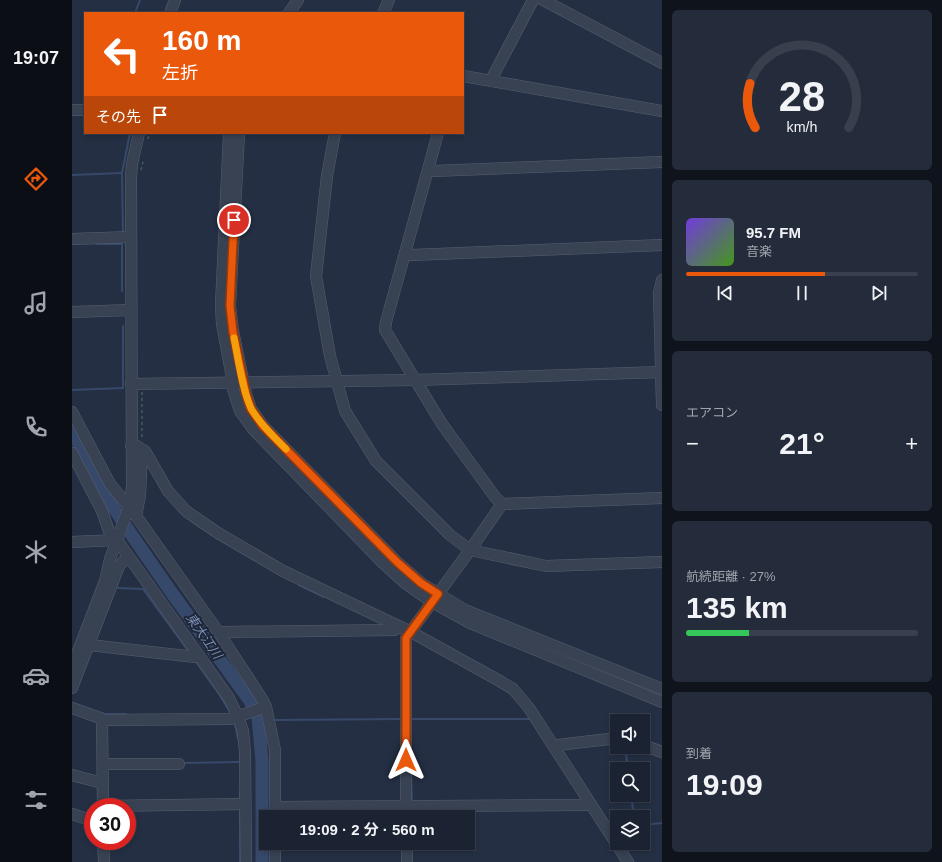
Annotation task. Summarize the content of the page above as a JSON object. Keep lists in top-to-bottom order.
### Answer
{
  "water": ["東大江川"],
  "page": {
    "tabs": "19:07",
    "turn": ["160 m", "左折"],
    "then": "その先",
    "song": ["95.7 FM", "音楽"],
    "tile": [
      "エアコン",
      ["航続距離 · 27%", "135 km"],
      ["到着", "19:09"]
    ],
    "heat": ["−", "21°", "+"],
    "limit": "30",
    "trip": "19:09 · 2 分 · 560 m",
    "gauge": ["28", "km/h"]
  }
}
